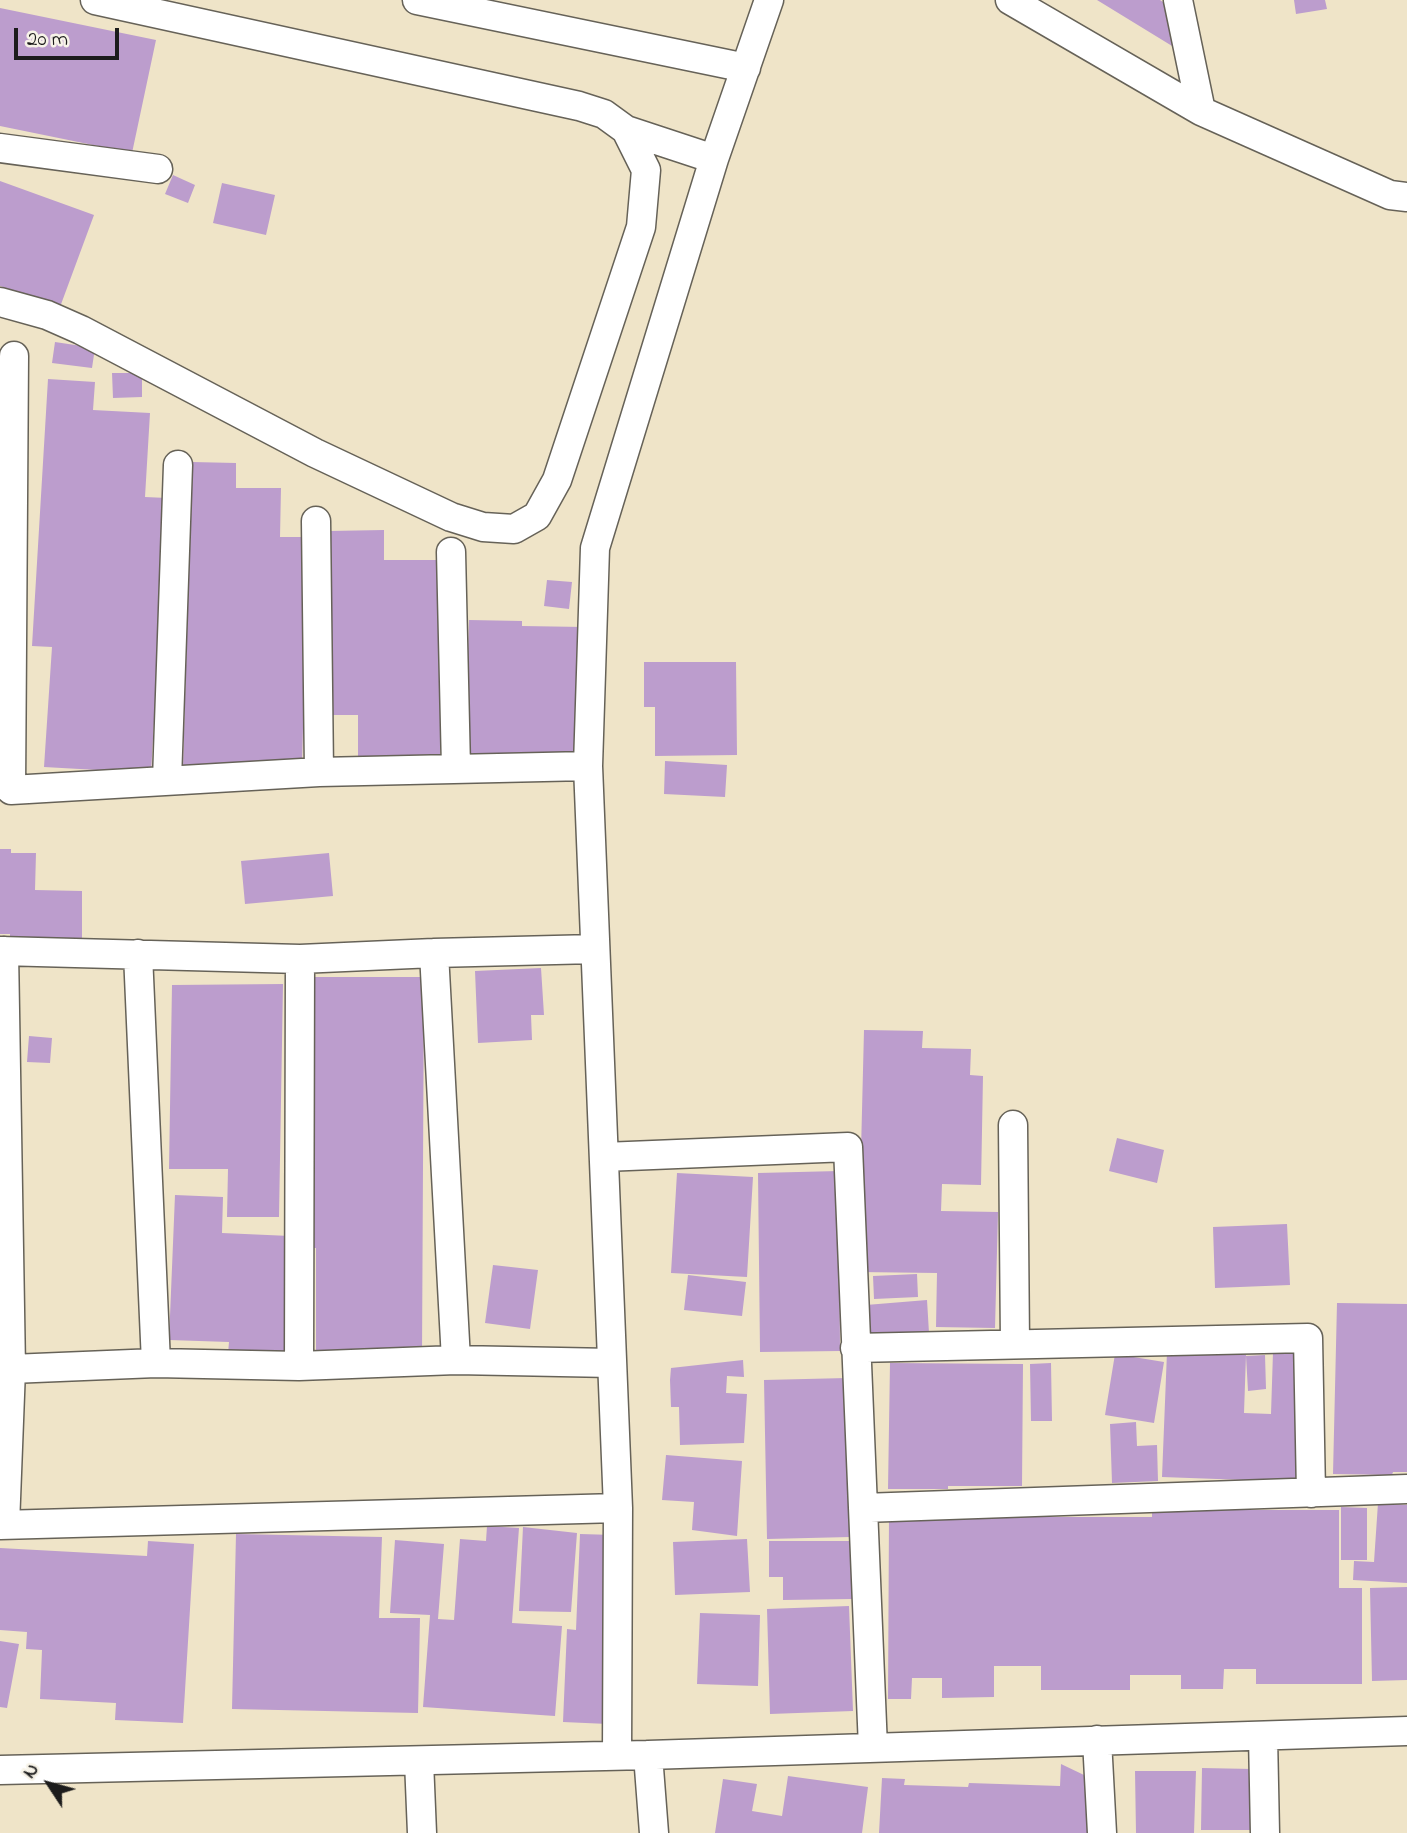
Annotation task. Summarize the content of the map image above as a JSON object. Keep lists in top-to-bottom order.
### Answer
{
  "scale_bar": "20 m",
  "north": "top left"
}
